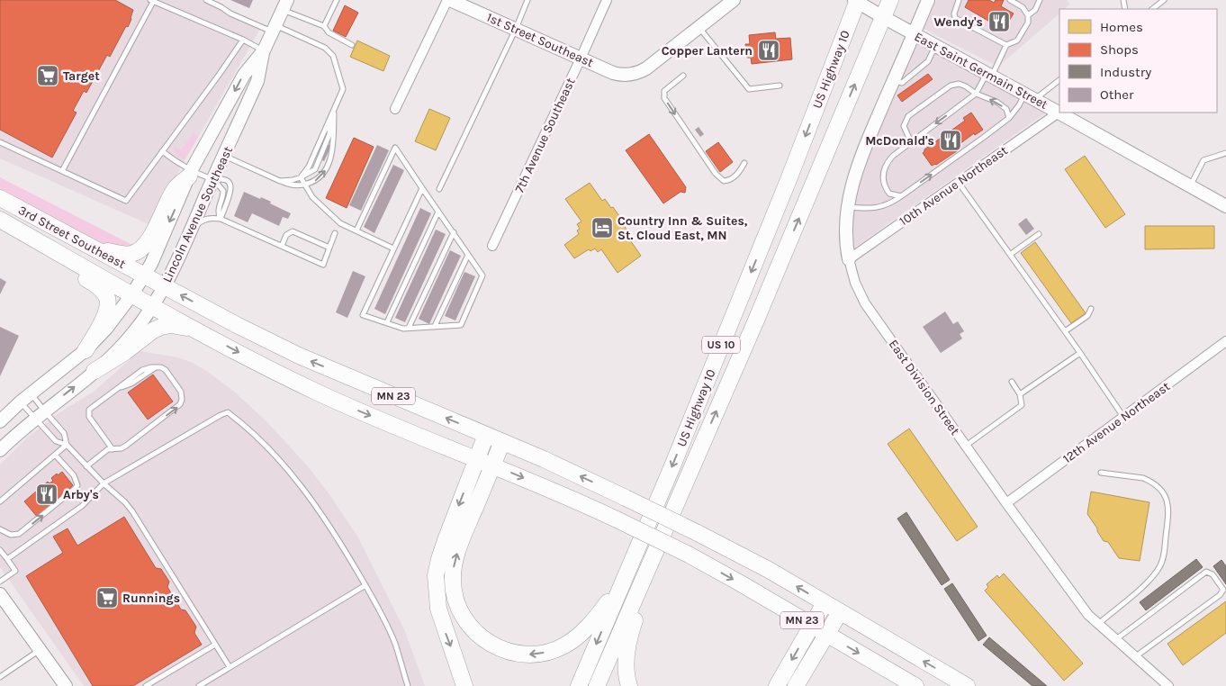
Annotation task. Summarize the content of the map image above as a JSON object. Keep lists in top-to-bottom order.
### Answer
{
  "streets": {
    "highway": [
      "US Highway 10",
      "3rd Street Southeast",
      "US 10",
      "MN 23"
    ],
    "street": [
      "1st Street Southeast",
      "East Saint Germain Street",
      "7th Avenue Southeast",
      "10th Avenue Northeast",
      "Lincoln Avenue Southeast",
      "East Division Street",
      "12th Avenue Northeast"
    ]
  },
  "crossings": [
    ["1st Street Southeast", "7th Avenue Southeast"],
    ["US Highway 10", "East Saint Germain Street"],
    ["US Highway 10", "US 10"],
    ["East Saint Germain Street", "10th Avenue Northeast"],
    ["East Saint Germain Street", "US 10"],
    ["East Saint Germain Street", "East Division Street"],
    ["10th Avenue Northeast", "East Division Street"],
    ["Lincoln Avenue Southeast", "3rd Street Southeast"],
    ["Lincoln Avenue Southeast", "MN 23"],
    ["3rd Street Southeast", "MN 23"],
    ["East Division Street", "12th Avenue Northeast"]
  ],
  "places": {
    "restaurant": [
      "Wendy's",
      "Copper Lantern",
      "McDonald's",
      "Arby's"
    ],
    "supermarket": ["Target", "Runnings"],
    "hotel": ["Country Inn & Suites, St. Cloud East, MN"]
  },
  "legend": [
    "Homes",
    "Shops",
    "Industry",
    "Other"
  ]
}
